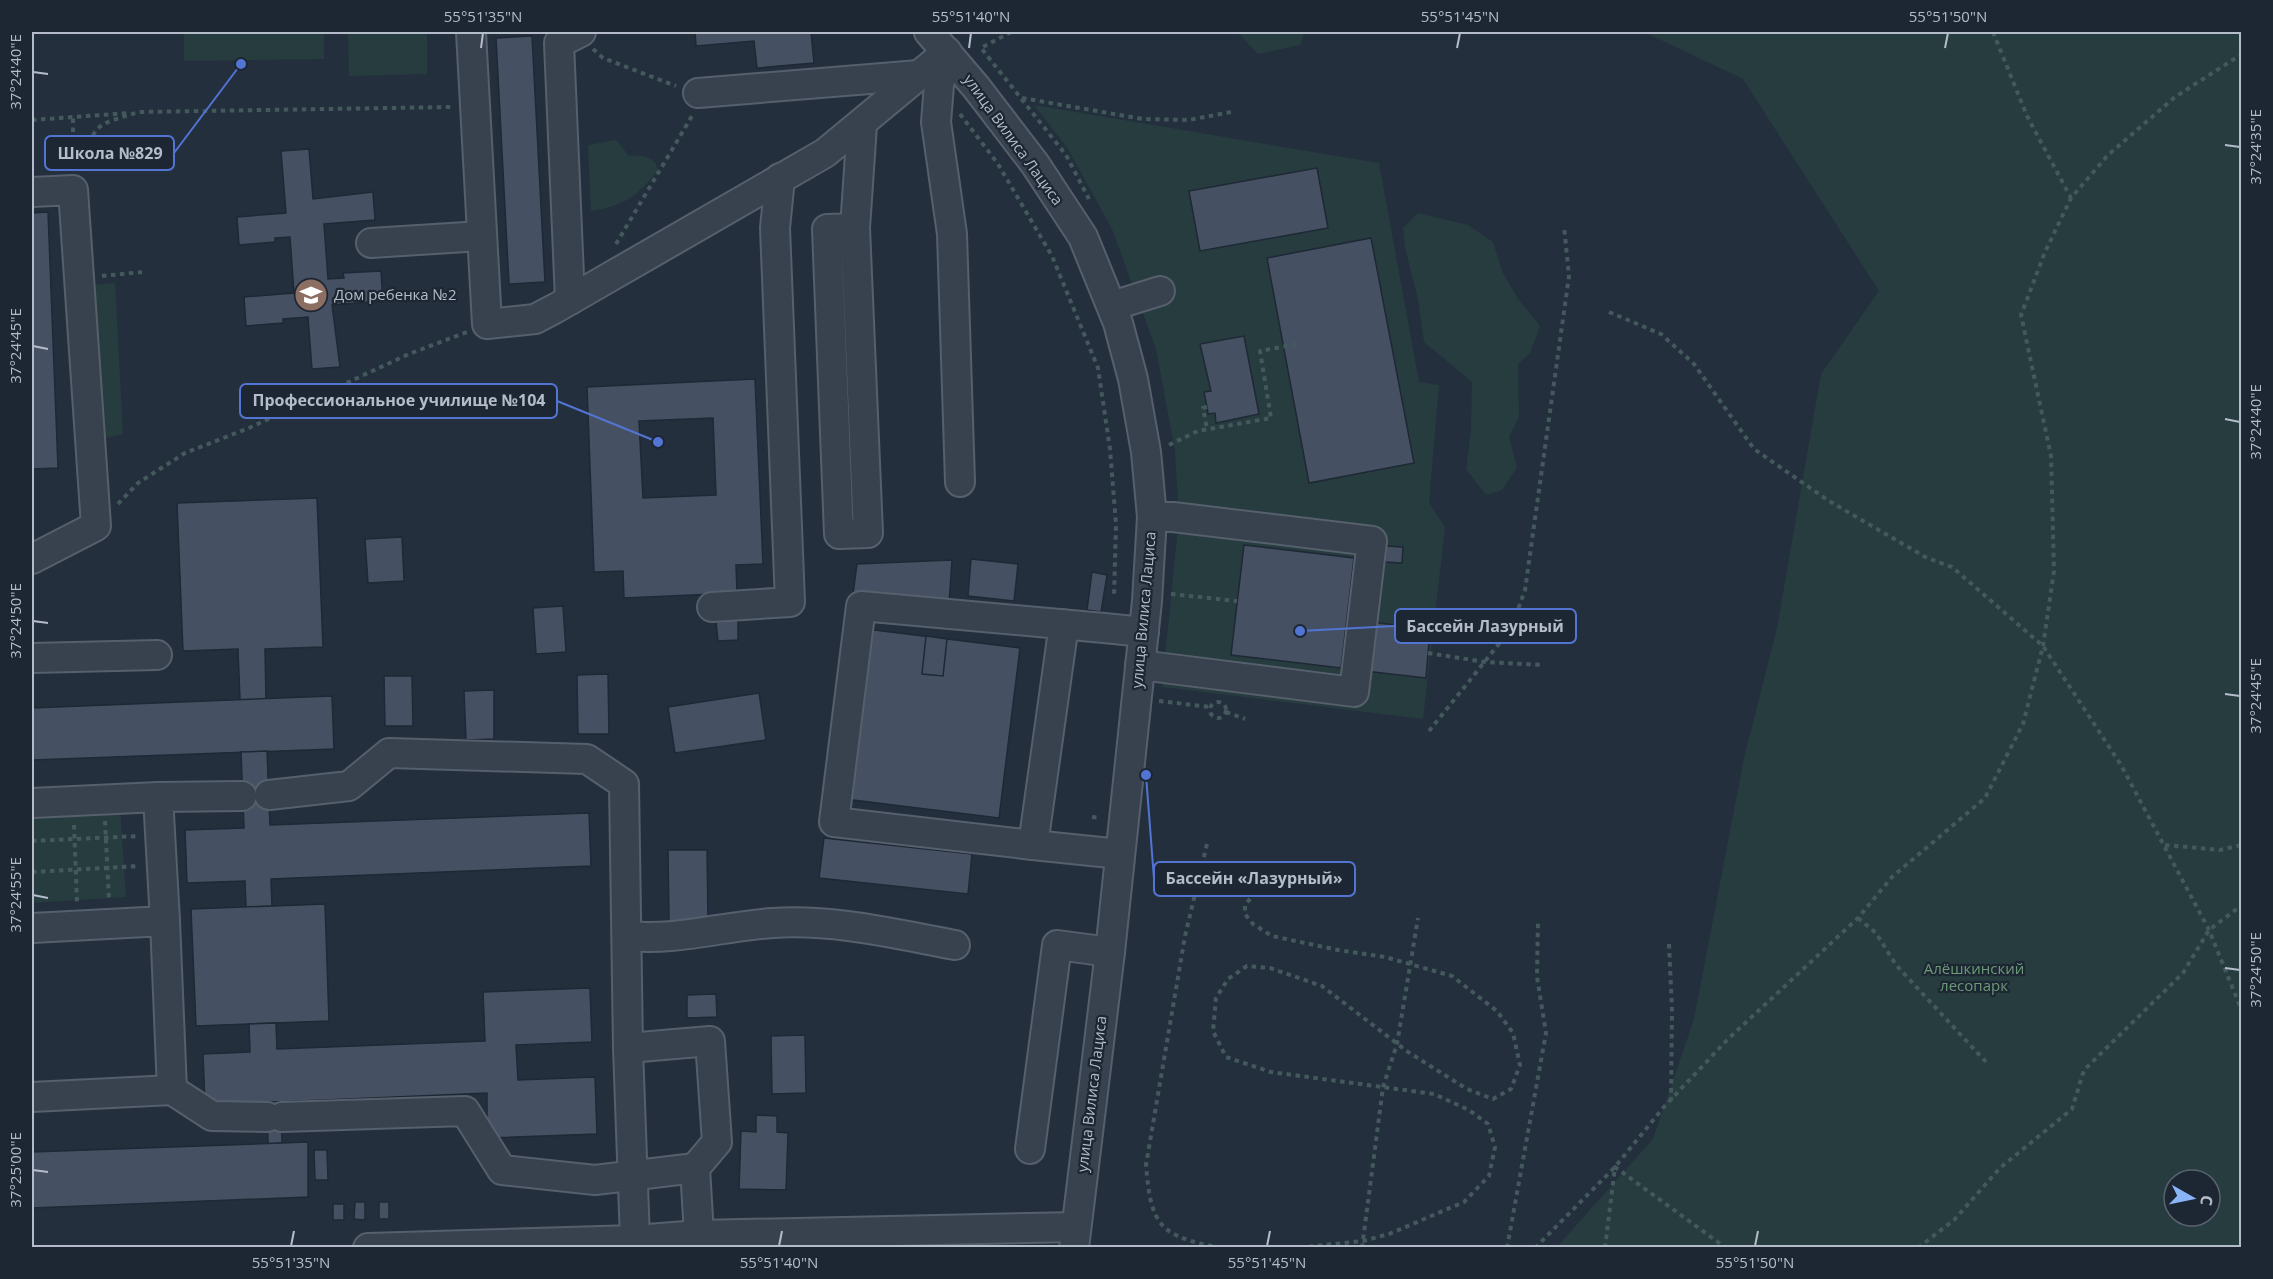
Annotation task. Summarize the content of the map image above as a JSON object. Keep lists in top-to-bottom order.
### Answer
{
  "streets": {
    "street": ["улица Вилиса Лациса"]
  },
  "parks": ["Алёшкинский лесопарк"],
  "places": {
    "other": [
      "Школа №829",
      "Профессиональное училище №104",
      "Бассейн Лазурный",
      "Бассейн «Лазурный»"
    ],
    "school or university": ["Дом ребенка №2"]
  },
  "north": "right",
  "coordinates": [
    "55°51'35\"N",
    "55°51'40\"N",
    "55°51'45\"N",
    "55°51'50\"N",
    "37°24'40\"E",
    "37°24'35\"E",
    "37°24'45\"E",
    "37°24'50\"E",
    "37°24'55\"E",
    "37°25'00\"E"
  ]
}
